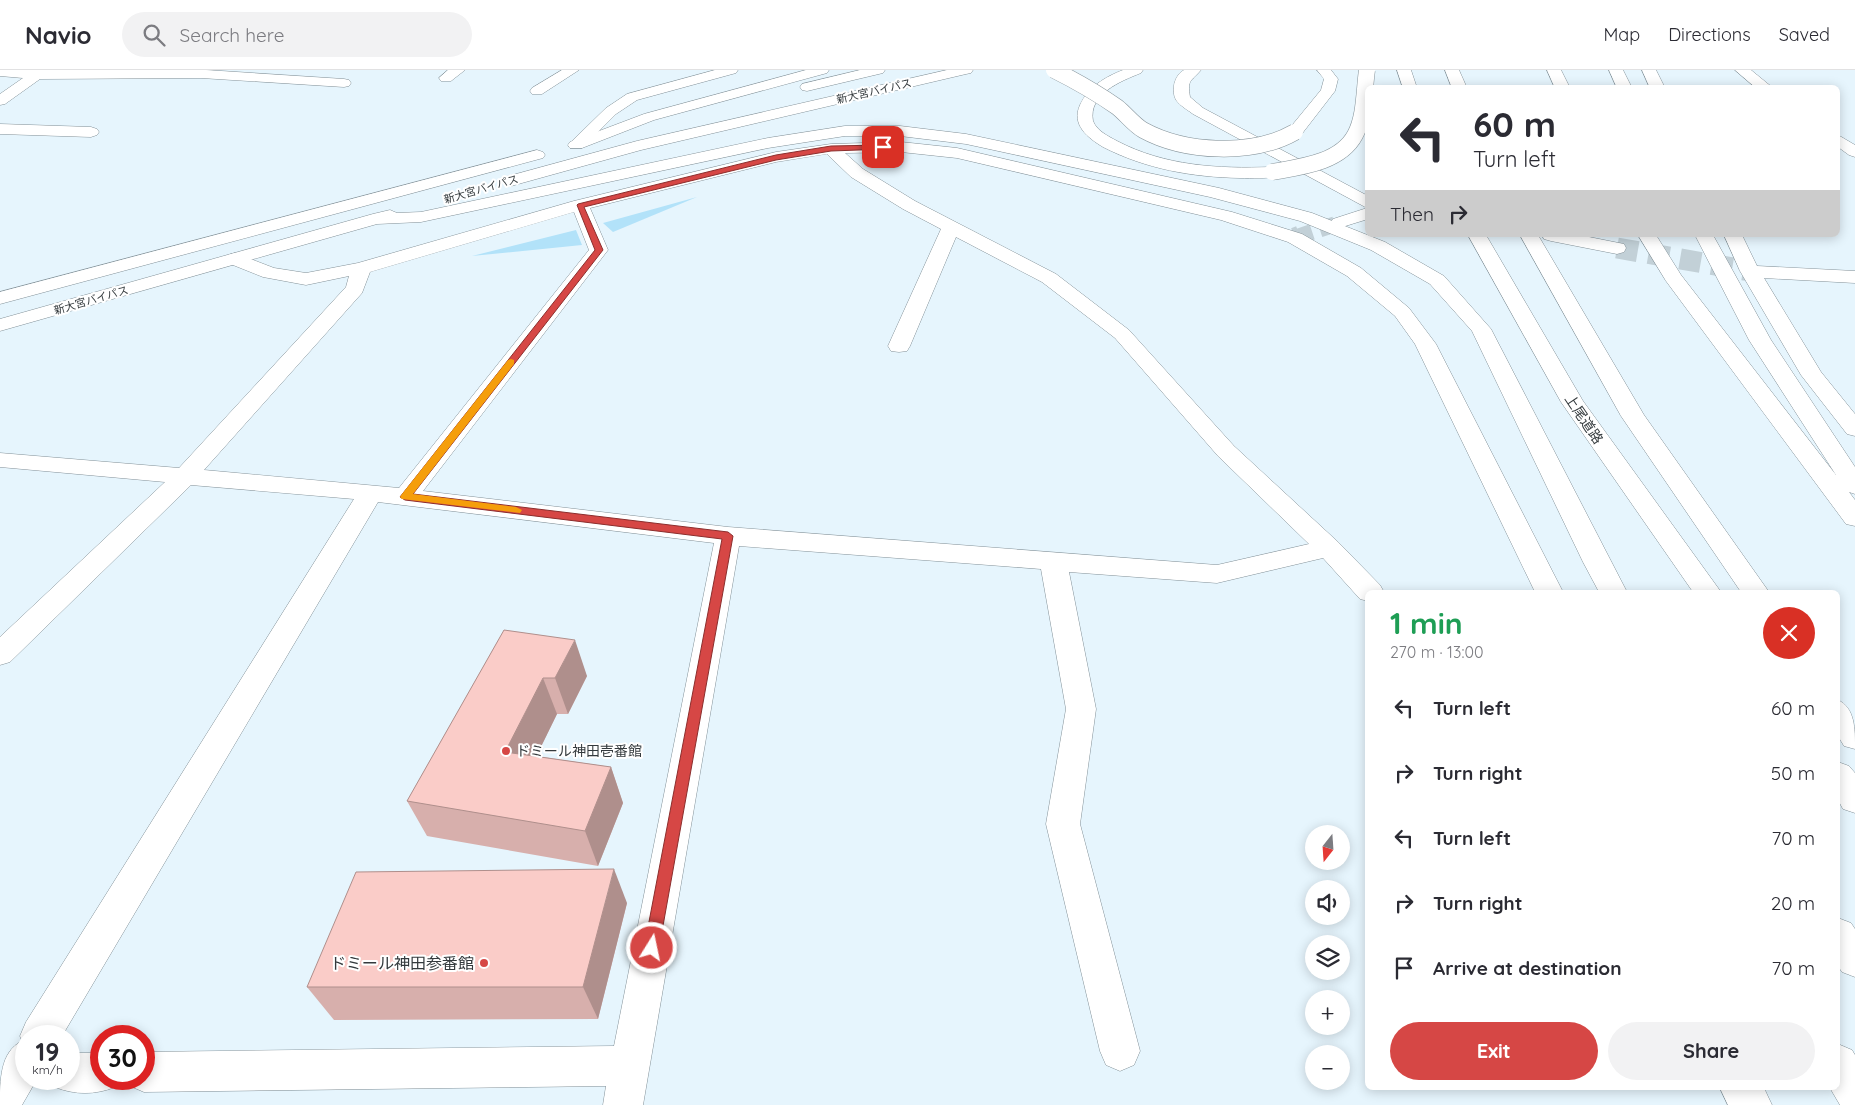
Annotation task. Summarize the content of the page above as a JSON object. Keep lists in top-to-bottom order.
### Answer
{
  "streets": {
    "main road": ["新大宮バイパス", "上尾道路"]
  },
  "places": ["ドミール神田壱番館", "ドミール神田参番館"],
  "north": "bottom",
  "page": {
    "header": "Navio",
    "search": "Search here",
    "nav": ["Map", "Directions", "Saved"],
    "turn": ["60 m", "Turn left"],
    "then": "Then",
    "heading": ["1 min", "270 m · 13:00"],
    "list": [
      {
        "name": "Turn left",
        "value": "60 m"
      },
      {
        "name": "Turn right",
        "value": "50 m"
      },
      {
        "name": "Turn left",
        "value": "70 m"
      },
      {
        "name": "Turn right",
        "value": "20 m"
      },
      {
        "name": "Arrive at destination",
        "value": "70 m"
      }
    ],
    "map_buttons": ["+", "−"],
    "buttons": ["Exit", "Share"],
    "speed": "19 km/h",
    "limit": "30"
  }
}
